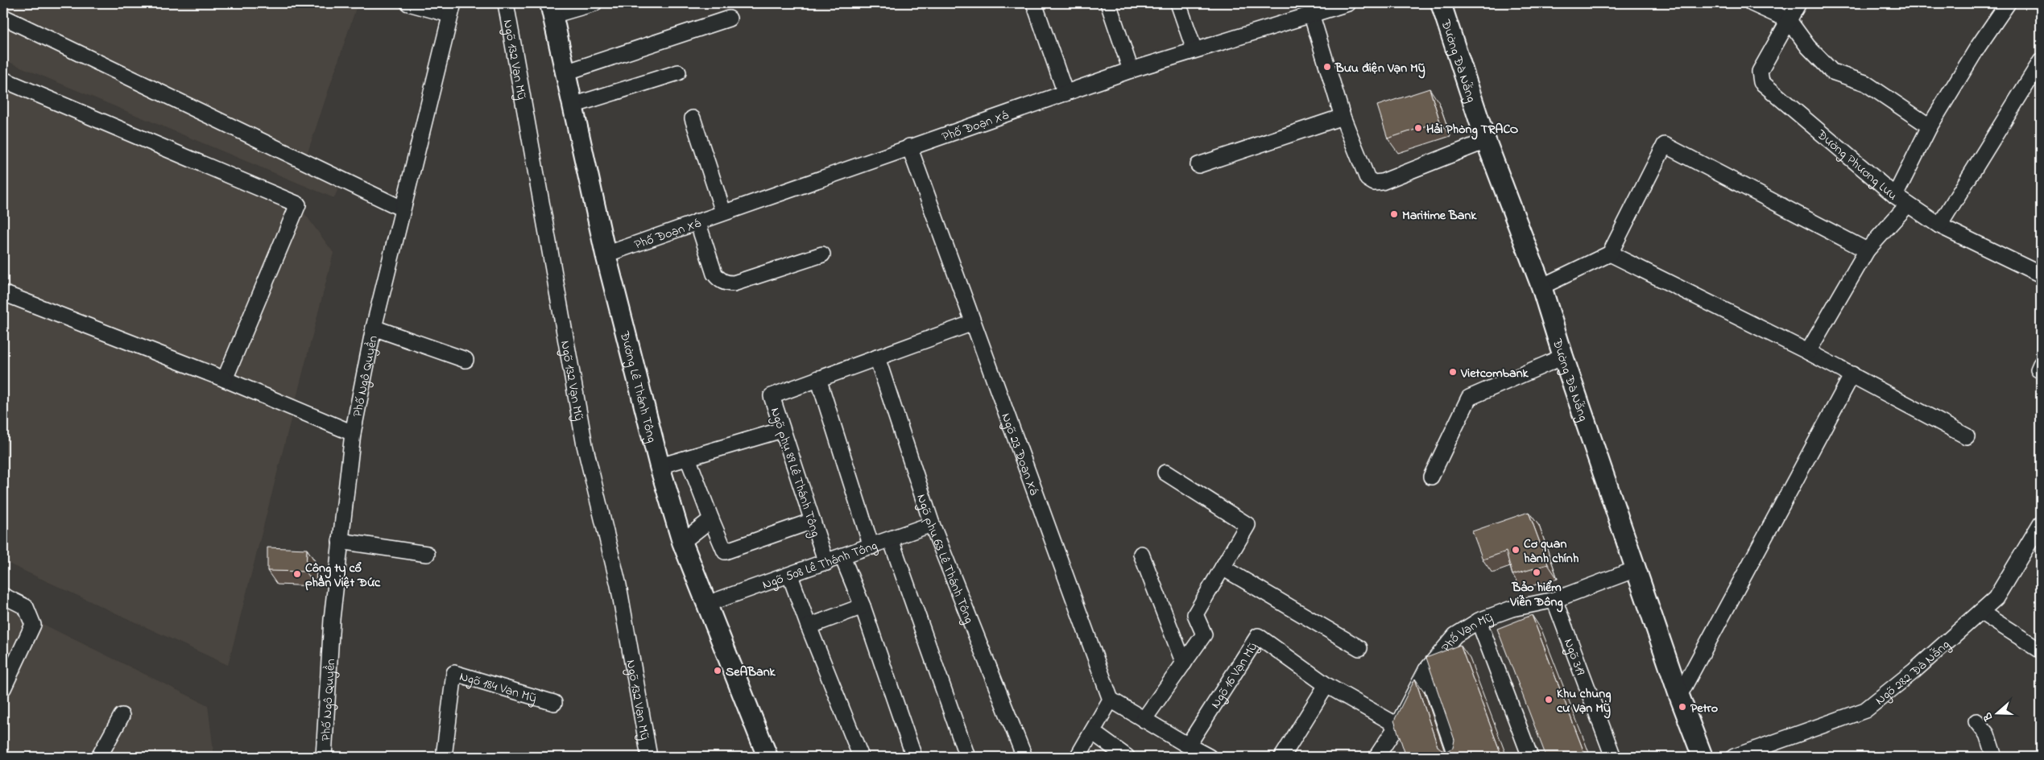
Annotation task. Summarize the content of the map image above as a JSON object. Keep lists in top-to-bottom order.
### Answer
{
  "streets": {
    "main road": ["Đường Đà Nẵng", "Đường Lê Thánh Tông"],
    "street": [
      "Ngõ 132 Vạn Mỹ",
      "Phố Đoạn Xá",
      "Đường Phương Lưu",
      "Phố Ngô Quyền",
      "Ngõ 23 Đoạn Xá",
      "Ngõ phụ 89 Lê Thánh Tông",
      "Ngõ phụ 63 Lê Thánh Tông",
      "Ngõ 508 Lê Thánh Tông",
      "Phố Vạn Mỹ",
      "Ngõ 319",
      "Ngõ 282 Đà Nẵng",
      "Ngõ 16 Vạn Mỹ",
      "Ngõ 184 Vạn Mỹ"
    ]
  },
  "crossings": [
    ["Đường Đà Nẵng", "Phố Vạn Mỹ"],
    ["Phố Đoạn Xá", "Đường Lê Thánh Tông"],
    ["Phố Đoạn Xá", "Ngõ 23 Đoạn Xá"],
    ["Đường Lê Thánh Tông", "Ngõ 508 Lê Thánh Tông"],
    ["Ngõ 23 Đoạn Xá", "Ngõ phụ 89 Lê Thánh Tông"],
    ["Ngõ phụ 89 Lê Thánh Tông", "Ngõ phụ 63 Lê Thánh Tông"],
    ["Ngõ phụ 89 Lê Thánh Tông", "Ngõ 508 Lê Thánh Tông"],
    ["Ngõ phụ 63 Lê Thánh Tông", "Ngõ 508 Lê Thánh Tông"],
    ["Phố Vạn Mỹ", "Ngõ 319"],
    ["Phố Vạn Mỹ", "Ngõ 16 Vạn Mỹ"]
  ],
  "places": [
    "Bưu điện Vạn Mỹ",
    "Hải Phòng TRACO",
    "Maritime Bank",
    "Vietcombank",
    "Cơ quan hành chính",
    "Bảo hiểm Viễn Đông",
    "Công ty cổ phần Việt Đức",
    "SeABank",
    "Khu chung cư Vạn Mỹ",
    "Petro"
  ],
  "north": "left"
}
